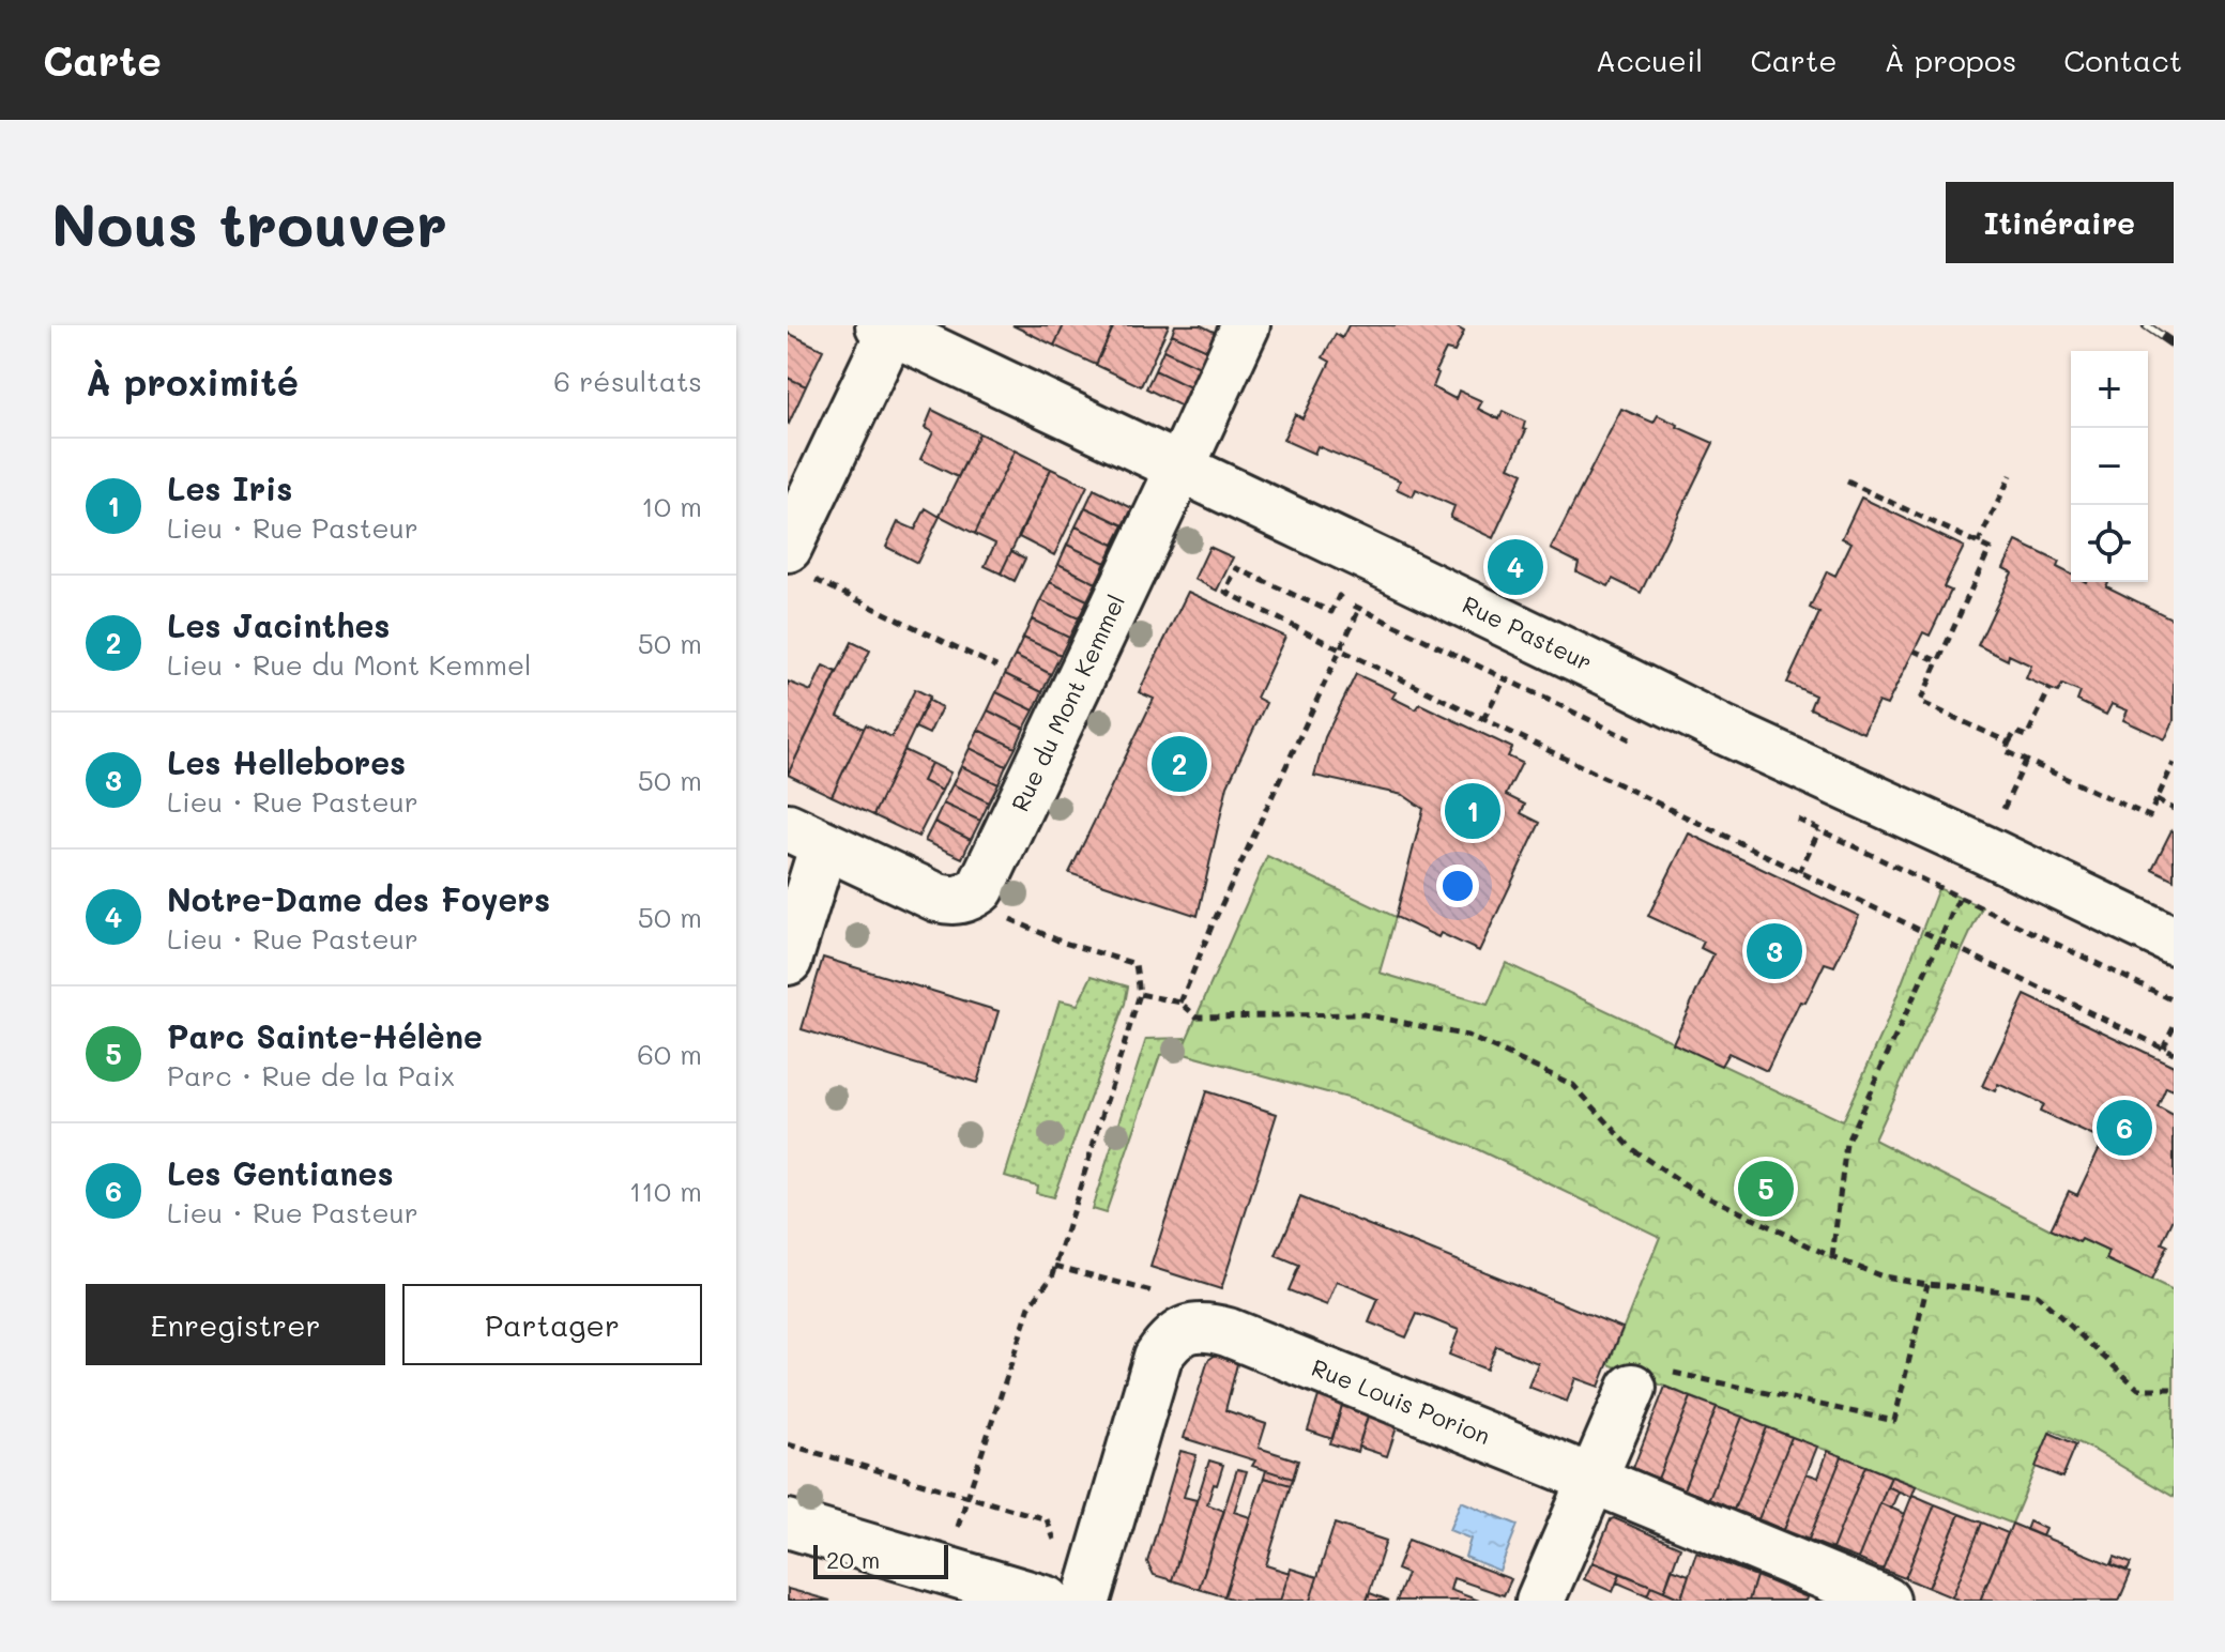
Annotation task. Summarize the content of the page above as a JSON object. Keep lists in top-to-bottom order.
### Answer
{
  "streets": {
    "street": ["Rue Pasteur", "Rue du Mont Kemmel", "Rue Louis Porion"]
  },
  "crossings": [
    ["Rue Pasteur", "Rue du Mont Kemmel"]
  ],
  "scale_bar": "20 m",
  "page": {
    "header": "Carte",
    "nav": [
      "Accueil",
      "Carte",
      "À propos",
      "Contact"
    ],
    "buttons": [
      "Itinéraire",
      ["Enregistrer", "Partager"]
    ],
    "title": "Nous trouver",
    "heading": ["À proximité", "6 résultats"],
    "map_buttons": ["+", "−"],
    "list": [
      {
        "mark": "1",
        "name": "Les Iris",
        "note": "Lieu · Rue Pasteur",
        "value": "10 m"
      },
      {
        "mark": "2",
        "name": "Les Jacinthes",
        "note": "Lieu · Rue du Mont Kemmel",
        "value": "50 m"
      },
      {
        "mark": "3",
        "name": "Les Hellebores",
        "note": "Lieu · Rue Pasteur",
        "value": "50 m"
      },
      {
        "mark": "4",
        "name": "Notre-Dame des Foyers",
        "note": "Lieu · Rue Pasteur",
        "value": "50 m"
      },
      {
        "mark": "5",
        "name": "Parc Sainte-Hélène",
        "note": "Parc · Rue de la Paix",
        "value": "60 m"
      },
      {
        "mark": "6",
        "name": "Les Gentianes",
        "note": "Lieu · Rue Pasteur",
        "value": "110 m"
      }
    ],
    "pins": [
      "4",
      "2",
      "1",
      "3",
      "6",
      "5"
    ],
    "scale": "20 m"
  }
}
